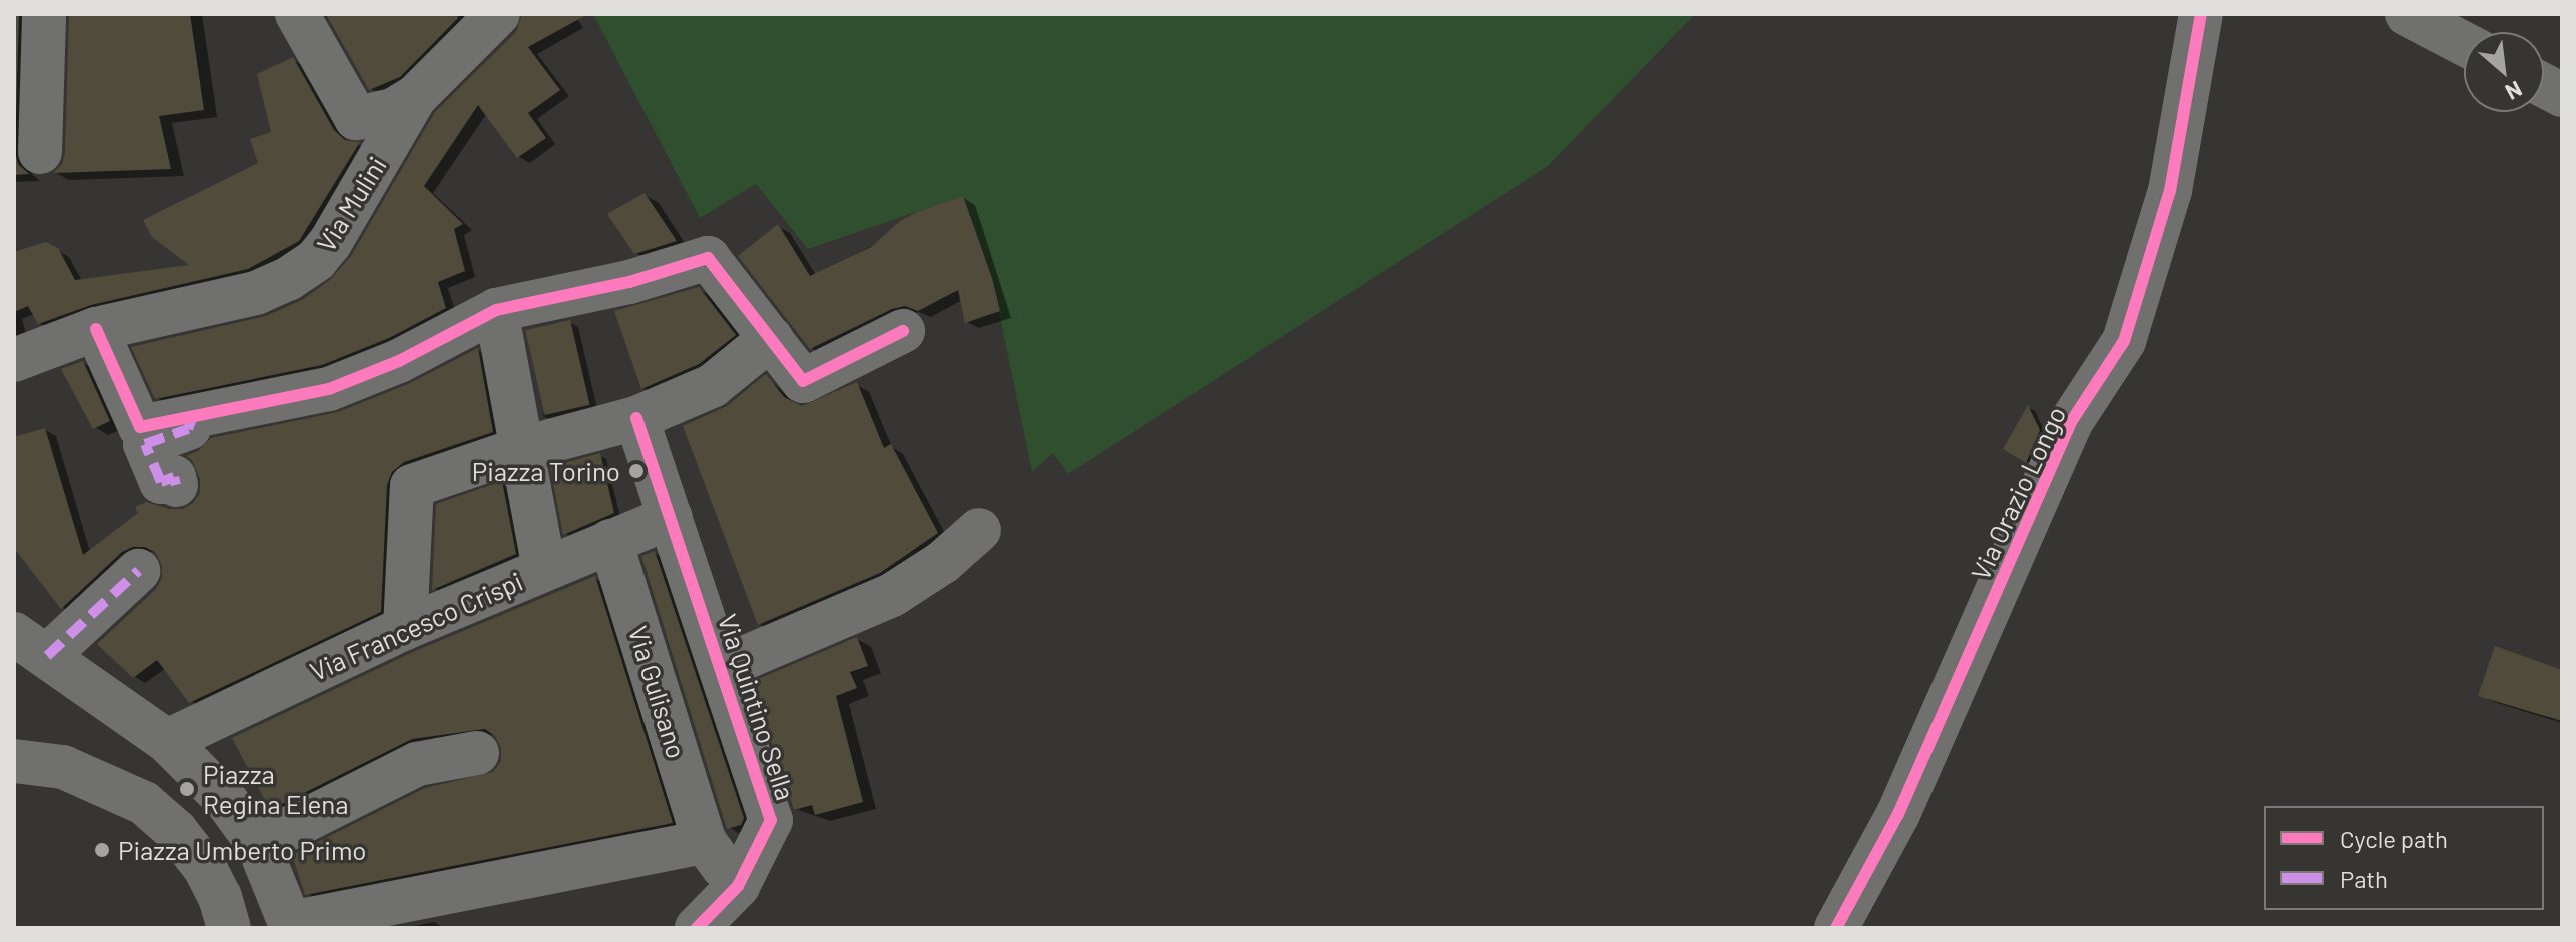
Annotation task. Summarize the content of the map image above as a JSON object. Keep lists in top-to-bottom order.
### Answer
{
  "streets": {
    "street": [
      "Via Mulini",
      "Via Orazio Longo",
      "Via Francesco Crispi",
      "Via Gulisano",
      "Via Quintino Sella"
    ]
  },
  "crossings": [
    ["Via Francesco Crispi", "Via Gulisano"],
    ["Via Francesco Crispi", "Via Quintino Sella"],
    ["Via Gulisano", "Via Quintino Sella"]
  ],
  "places": ["Piazza Torino", "Piazza Regina Elena", "Piazza Umberto Primo"],
  "legend": ["Cycle path", "Path"],
  "north": "bottom right"
}
